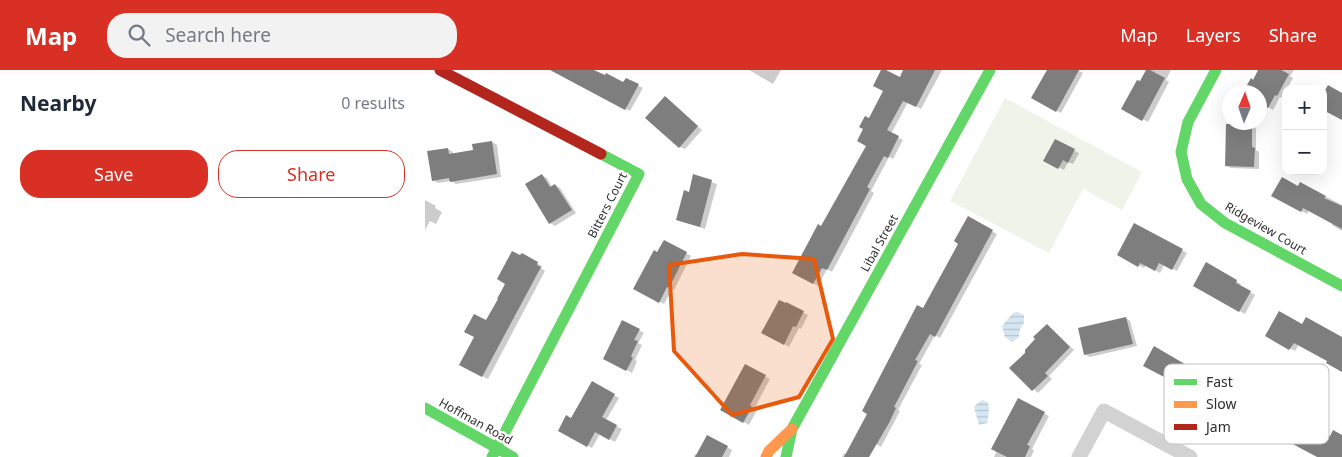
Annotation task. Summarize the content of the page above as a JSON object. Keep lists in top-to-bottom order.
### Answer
{
  "streets": {
    "street": [
      "Bitters Court",
      "Ridgeview Court",
      "Libal Street",
      "Hoffman Road"
    ]
  },
  "crossings": [
    ["Bitters Court", "Hoffman Road"]
  ],
  "legend": ["Fast", "Slow", "Jam"],
  "north": "top",
  "page": {
    "header": "Map",
    "search": "Search here",
    "nav": ["Map", "Layers", "Share"],
    "heading": ["Nearby", "0 results"],
    "map_buttons": ["+", "−"],
    "buttons": ["Save", "Share"]
  }
}
